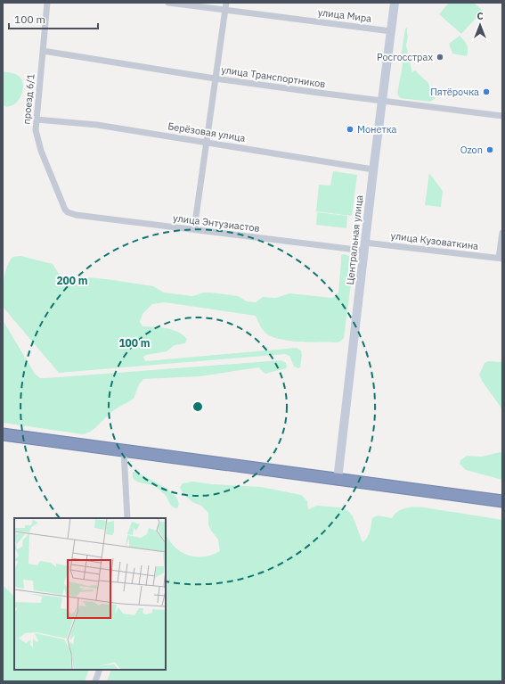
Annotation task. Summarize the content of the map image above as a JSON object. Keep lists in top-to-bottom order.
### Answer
{
  "streets": {
    "street": [
      "улица Мира",
      "улица Транспортников",
      "проезд 6/1",
      "Берёзовая улица",
      "улица Энтузиастов",
      "Центральная улица",
      "улица Кузоваткина"
    ]
  },
  "crossings": [
    ["улица Мира", "Центральная улица"],
    ["улица Транспортников", "проезд 6/1"],
    ["улица Транспортников", "Центральная улица"],
    ["проезд 6/1", "Берёзовая улица"],
    ["проезд 6/1", "улица Энтузиастов"],
    ["Берёзовая улица", "Центральная улица"],
    ["улица Энтузиастов", "Центральная улица"],
    ["улица Энтузиастов", "улица Кузоваткина"],
    ["Центральная улица", "улица Кузоваткина"]
  ],
  "places": [
    "Росгосстрах",
    "Пятёрочка",
    "Монетка",
    "Ozon"
  ],
  "scale_bar": "100 m",
  "north": "top",
  "rings": ["200 m", "100 m"]
}
